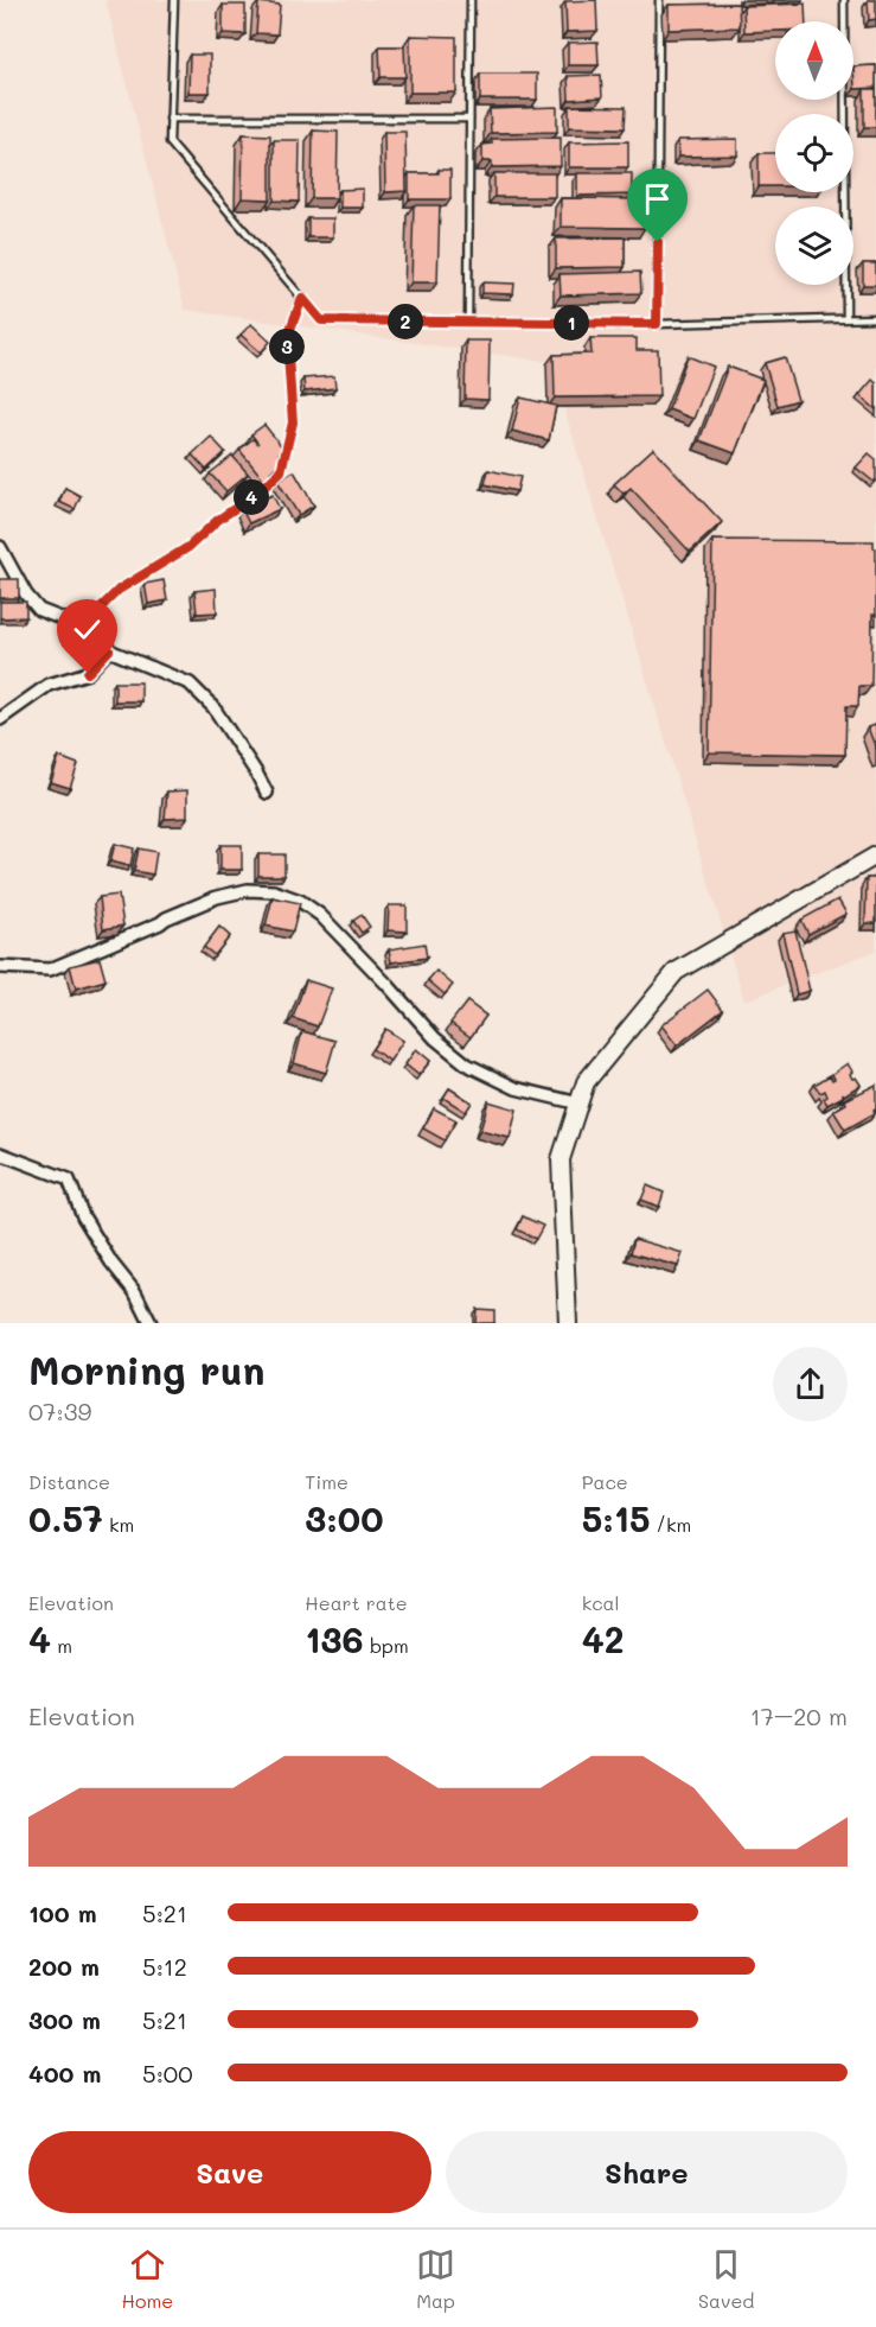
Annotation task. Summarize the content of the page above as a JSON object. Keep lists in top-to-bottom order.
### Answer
{
  "north": "top",
  "page": {
    "pins": [
      "2",
      "1",
      "3",
      "4"
    ],
    "heading": ["Morning run", "07:39"],
    "stats": [
      ["Distance", "0.57 km"],
      ["Time", "3:00"],
      ["Pace", "5:15 /km"],
      ["Elevation", "4 m"],
      ["Heart rate", "136 bpm"],
      ["kcal", "42"]
    ],
    "chart": ["Elevation", "17–20 m"],
    "list": [
      {
        "name": "100 m",
        "note": "5:21"
      },
      {
        "name": "200 m",
        "note": "5:12"
      },
      {
        "name": "300 m",
        "note": "5:21"
      },
      {
        "name": "400 m",
        "note": "5:00"
      }
    ],
    "buttons": ["Save", "Share"],
    "tabs": ["Home", "Map", "Saved"]
  }
}
